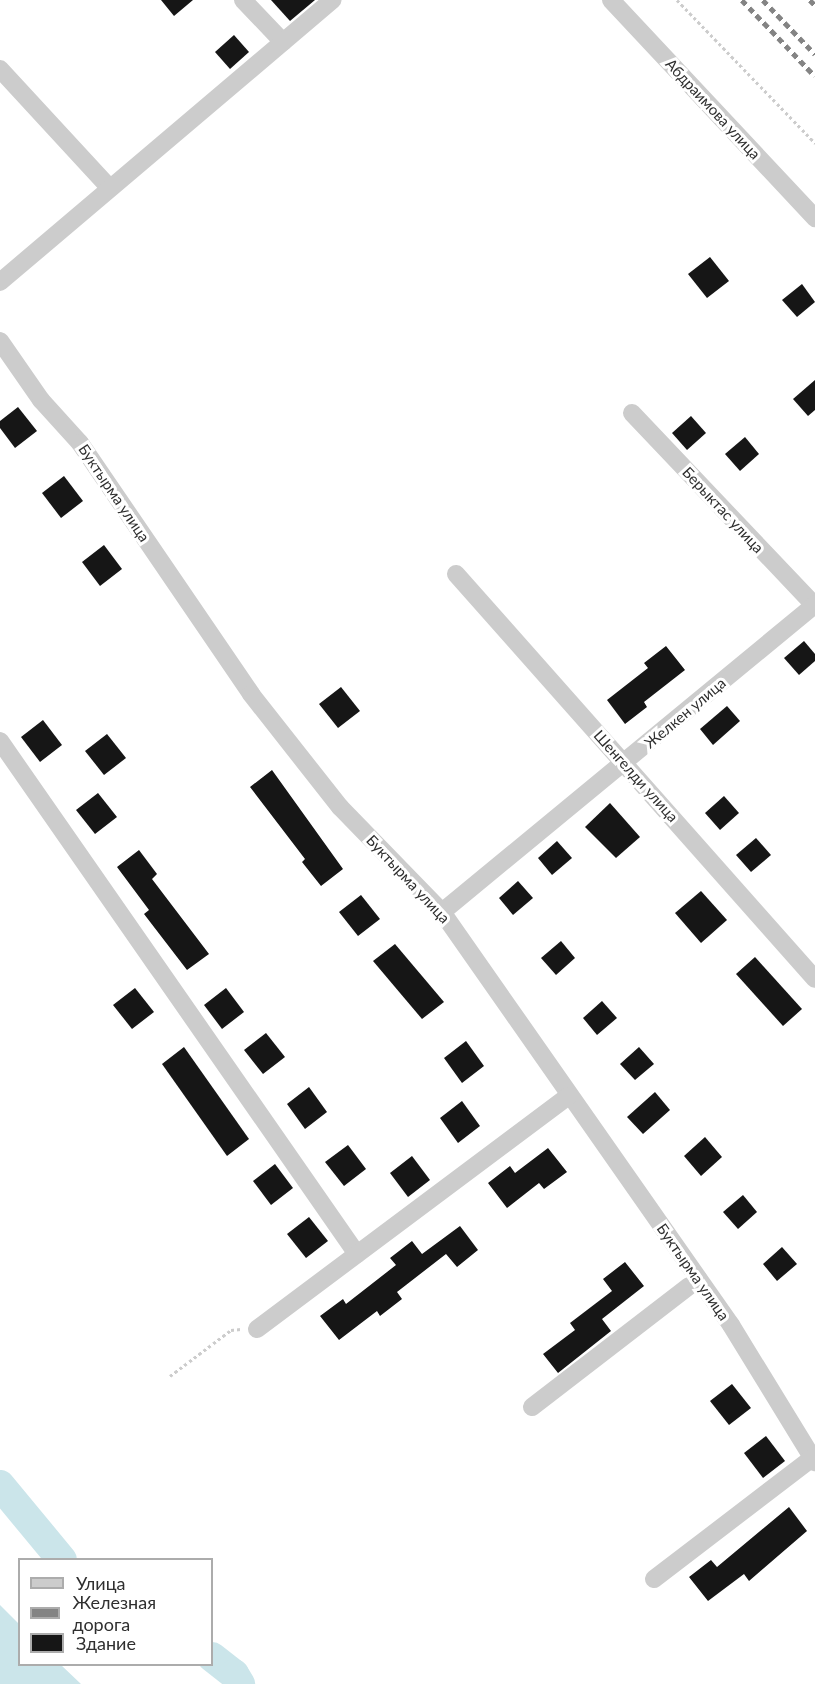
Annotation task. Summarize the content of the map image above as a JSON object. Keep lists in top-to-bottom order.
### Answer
{
  "streets": {
    "street": [
      "Абдраимова улица",
      "Буктырма улица",
      "Берыктас улица",
      "Желкен улица",
      "Шенгелди улица"
    ]
  },
  "crossings": [
    ["Буктырма улица", "Желкен улица"],
    ["Берыктас улица", "Желкен улица"],
    ["Желкен улица", "Шенгелди улица"]
  ],
  "legend": ["Улица", "Железная дорога", "Здание"]
}
